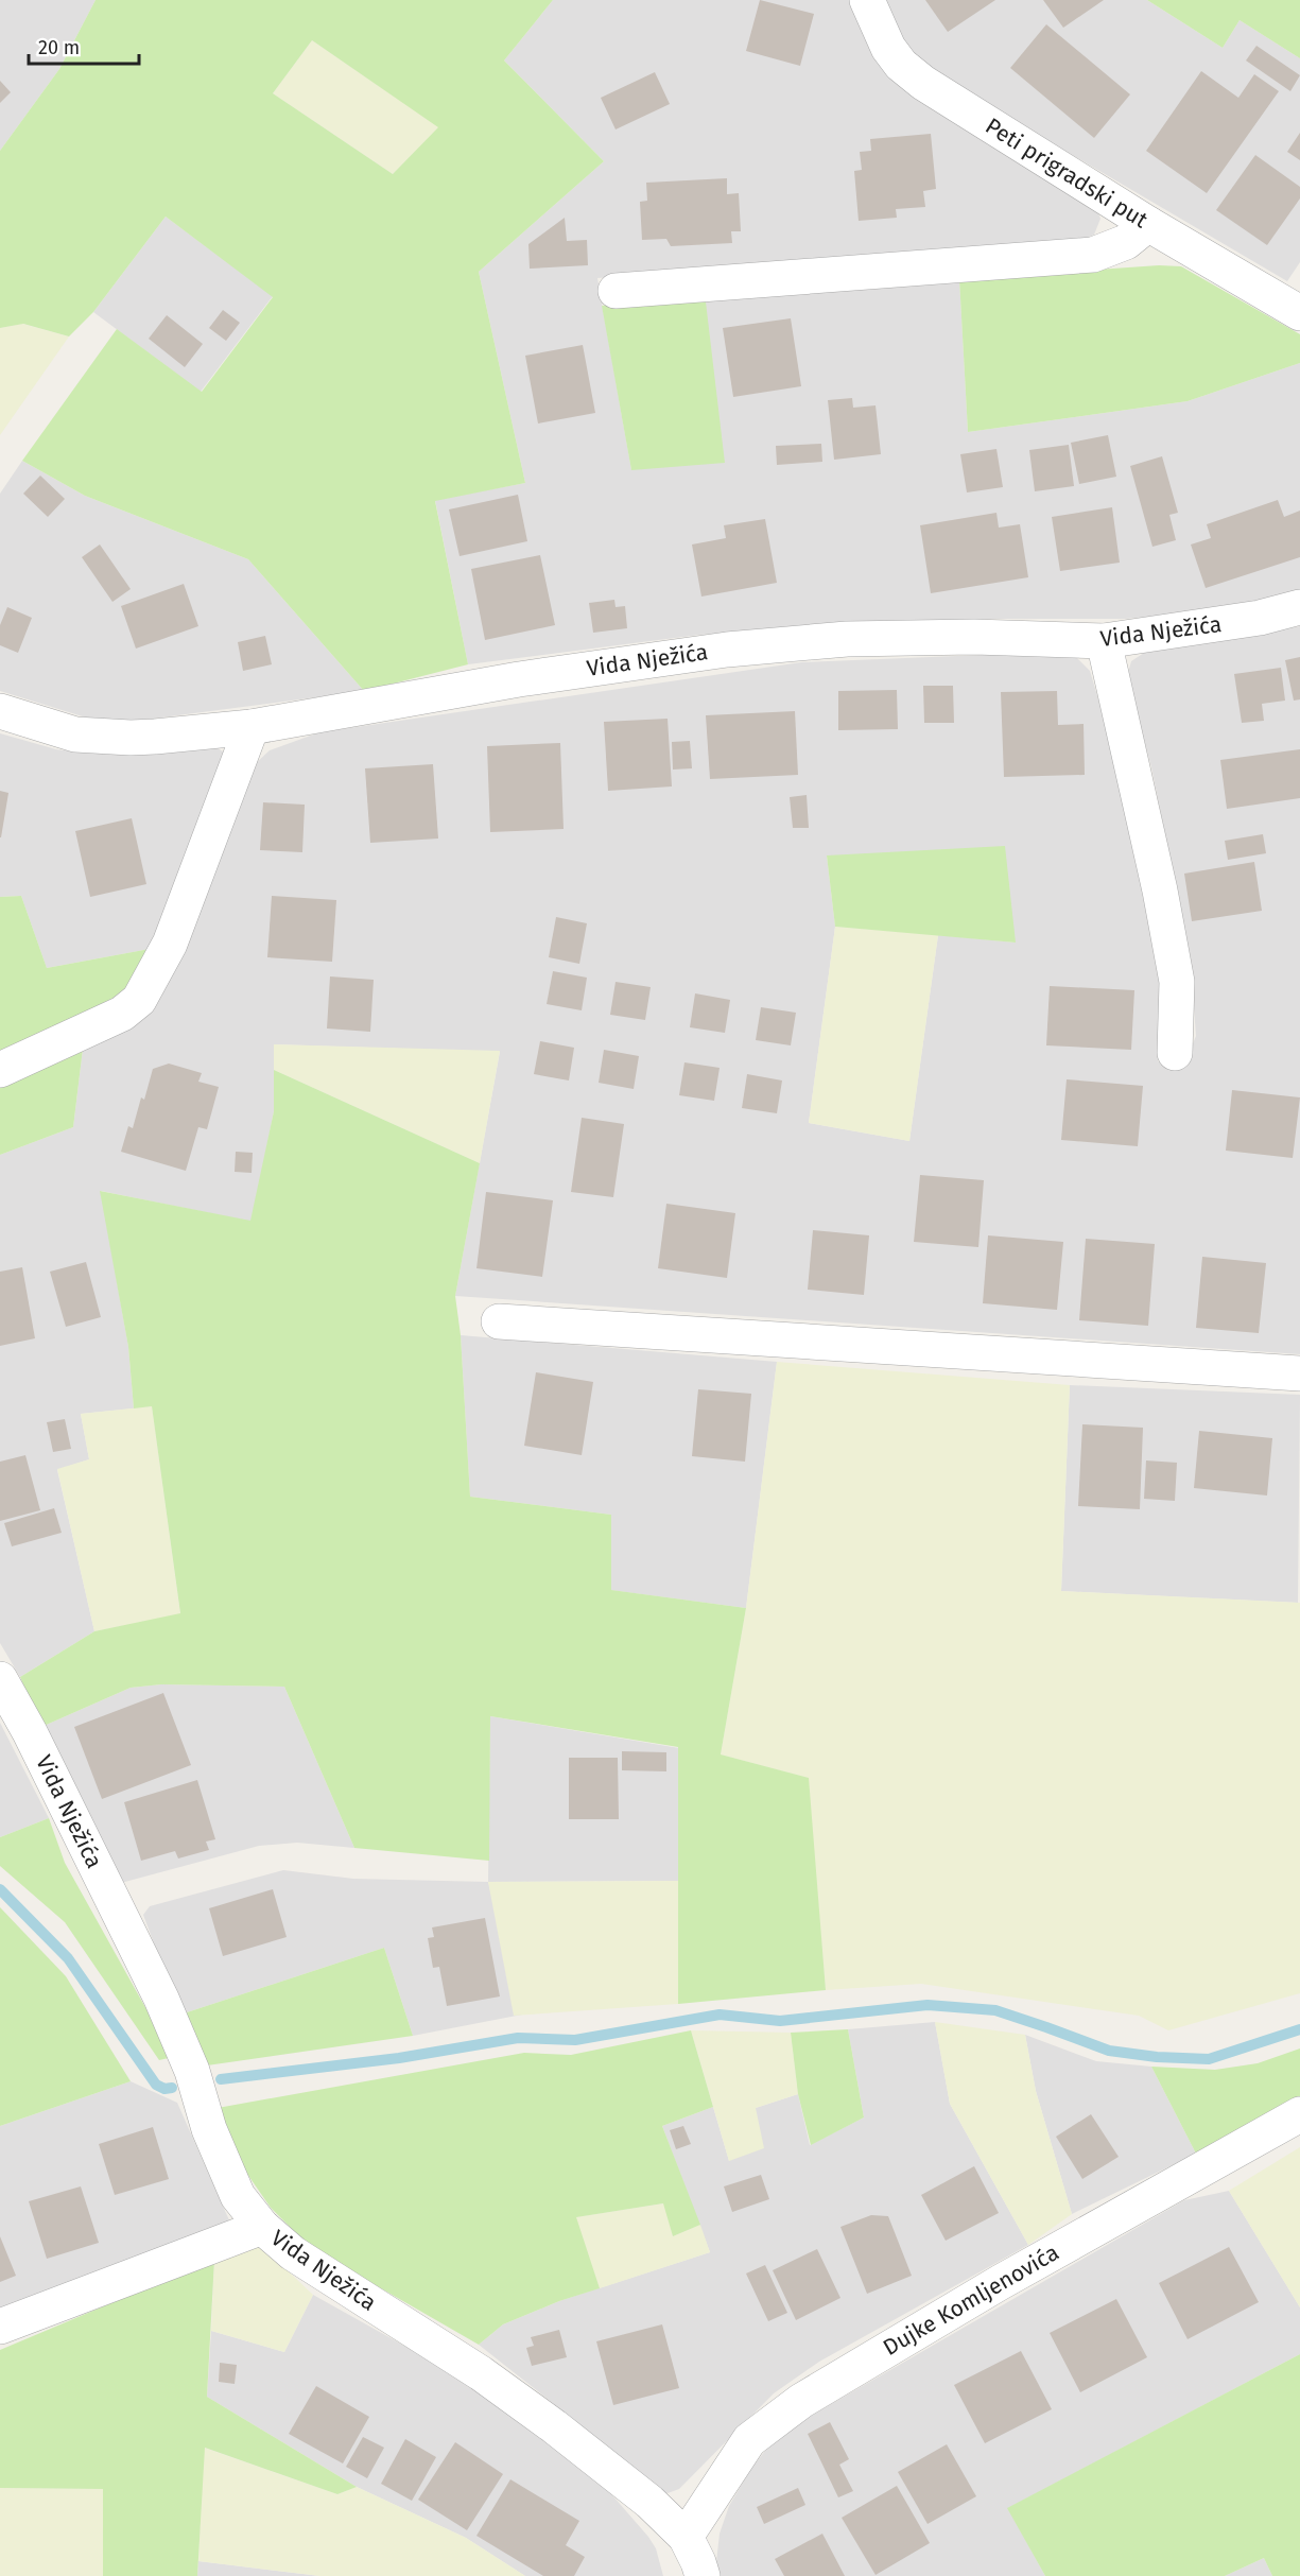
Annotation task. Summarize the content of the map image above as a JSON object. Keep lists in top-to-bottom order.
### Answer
{
  "streets": {
    "street": ["Peti prigradski put", "Vida Nježića", "Dujke Komljenovića"]
  },
  "crossings": [
    ["Vida Nježića", "Dujke Komljenovića"]
  ],
  "scale_bar": "20 m"
}
